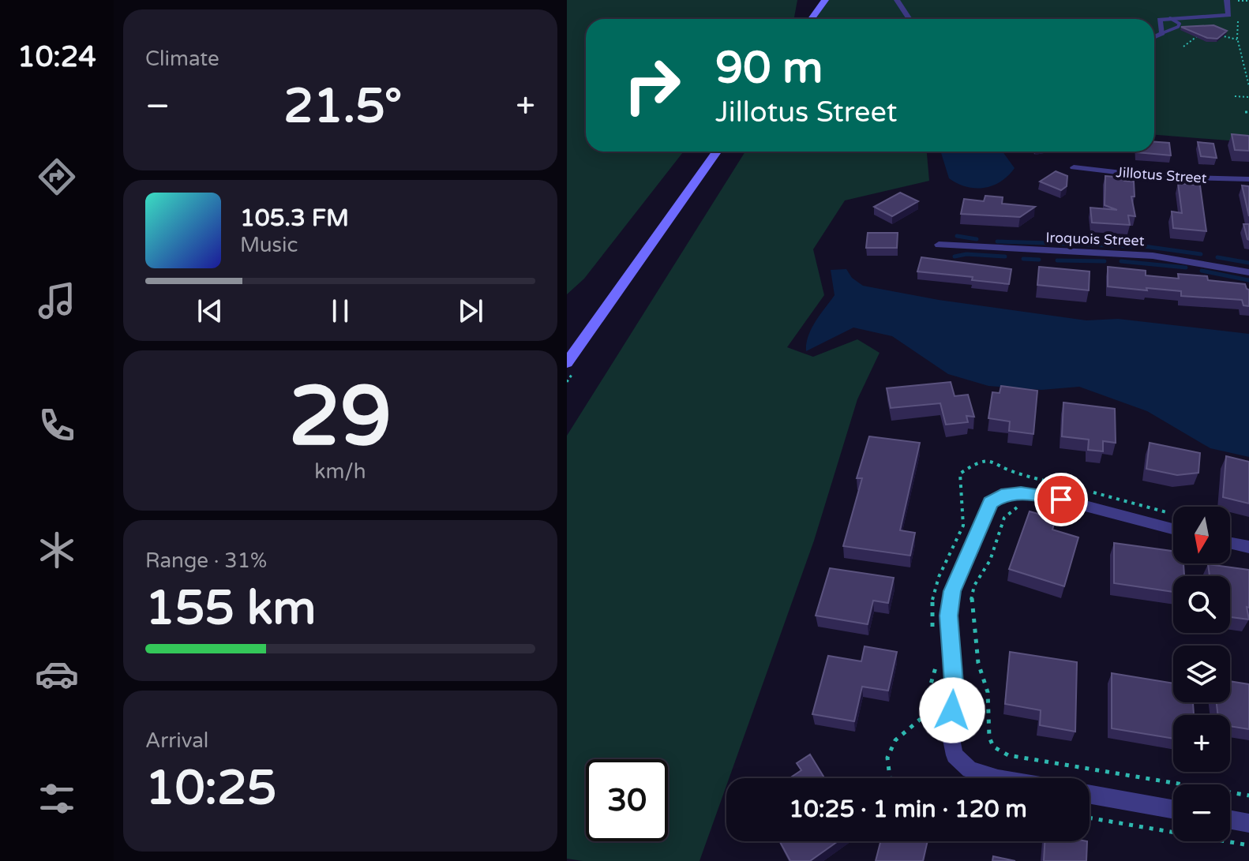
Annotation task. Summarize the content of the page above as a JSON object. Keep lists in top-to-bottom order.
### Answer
{
  "streets": {
    "street": ["Jillotus Street", "Iroquois Street"]
  },
  "north": "bottom",
  "page": {
    "tabs": "10:24",
    "tile": [
      "Climate",
      ["29", "km/h"],
      ["Range · 31%", "155 km"],
      ["Arrival", "10:25"]
    ],
    "turn": ["90 m", "Jillotus Street"],
    "heat": ["−", "21.5°", "+"],
    "song": ["105.3 FM", "Music"],
    "map_buttons": ["+", "−"],
    "limit": "30",
    "trip": "10:25 · 1 min · 120 m"
  }
}
